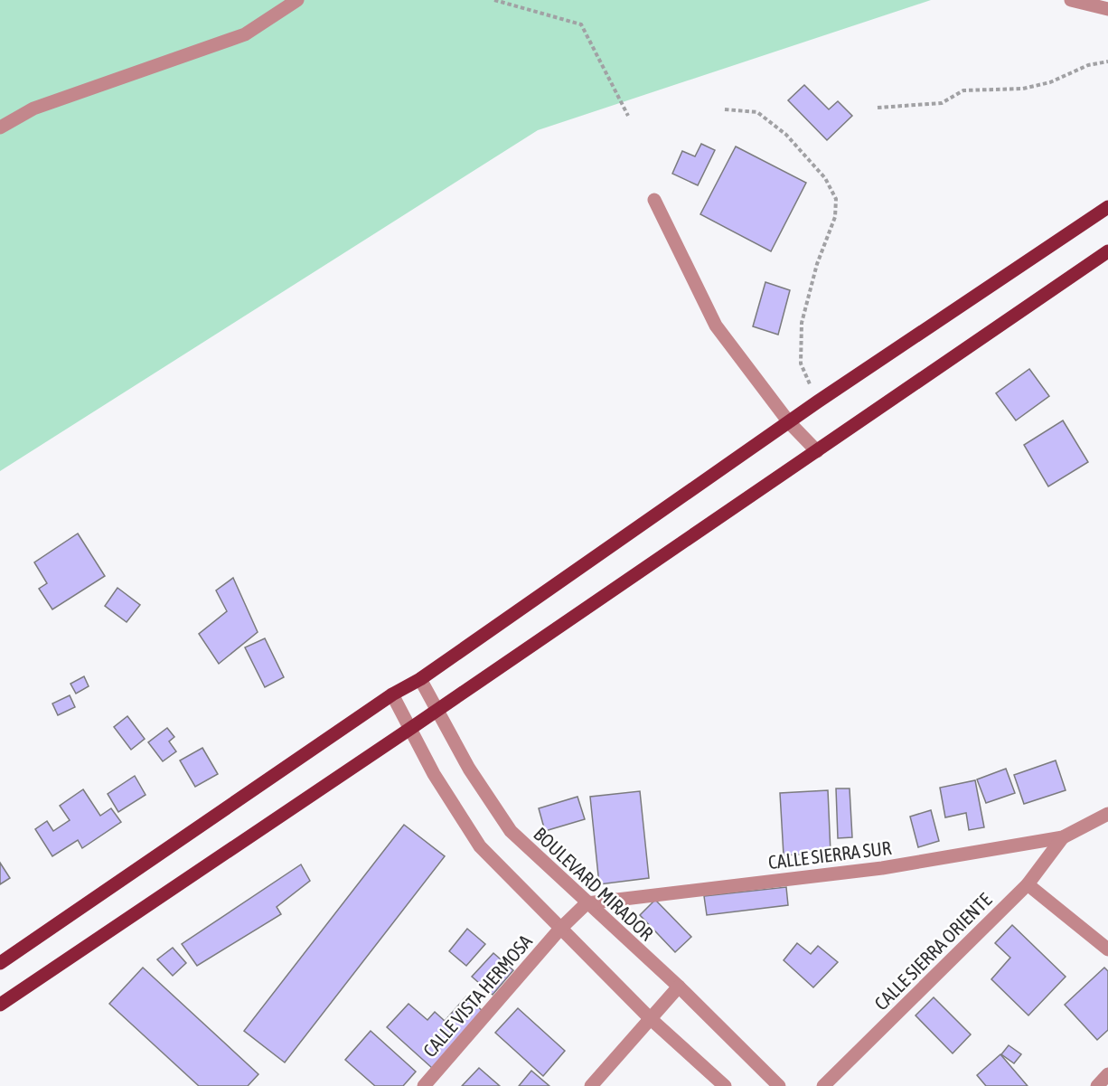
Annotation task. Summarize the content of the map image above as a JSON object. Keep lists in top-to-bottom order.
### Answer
{
  "streets": {
    "street": [
      "CALLE SIERRA SUR",
      "BOULEVARD MIRADOR",
      "CALLE SIERRA ORIENTE",
      "CALLE VISTA HERMOSA"
    ]
  },
  "crossings": [
    ["CALLE SIERRA SUR", "BOULEVARD MIRADOR"],
    ["CALLE SIERRA SUR", "CALLE SIERRA ORIENTE"]
  ]
}
